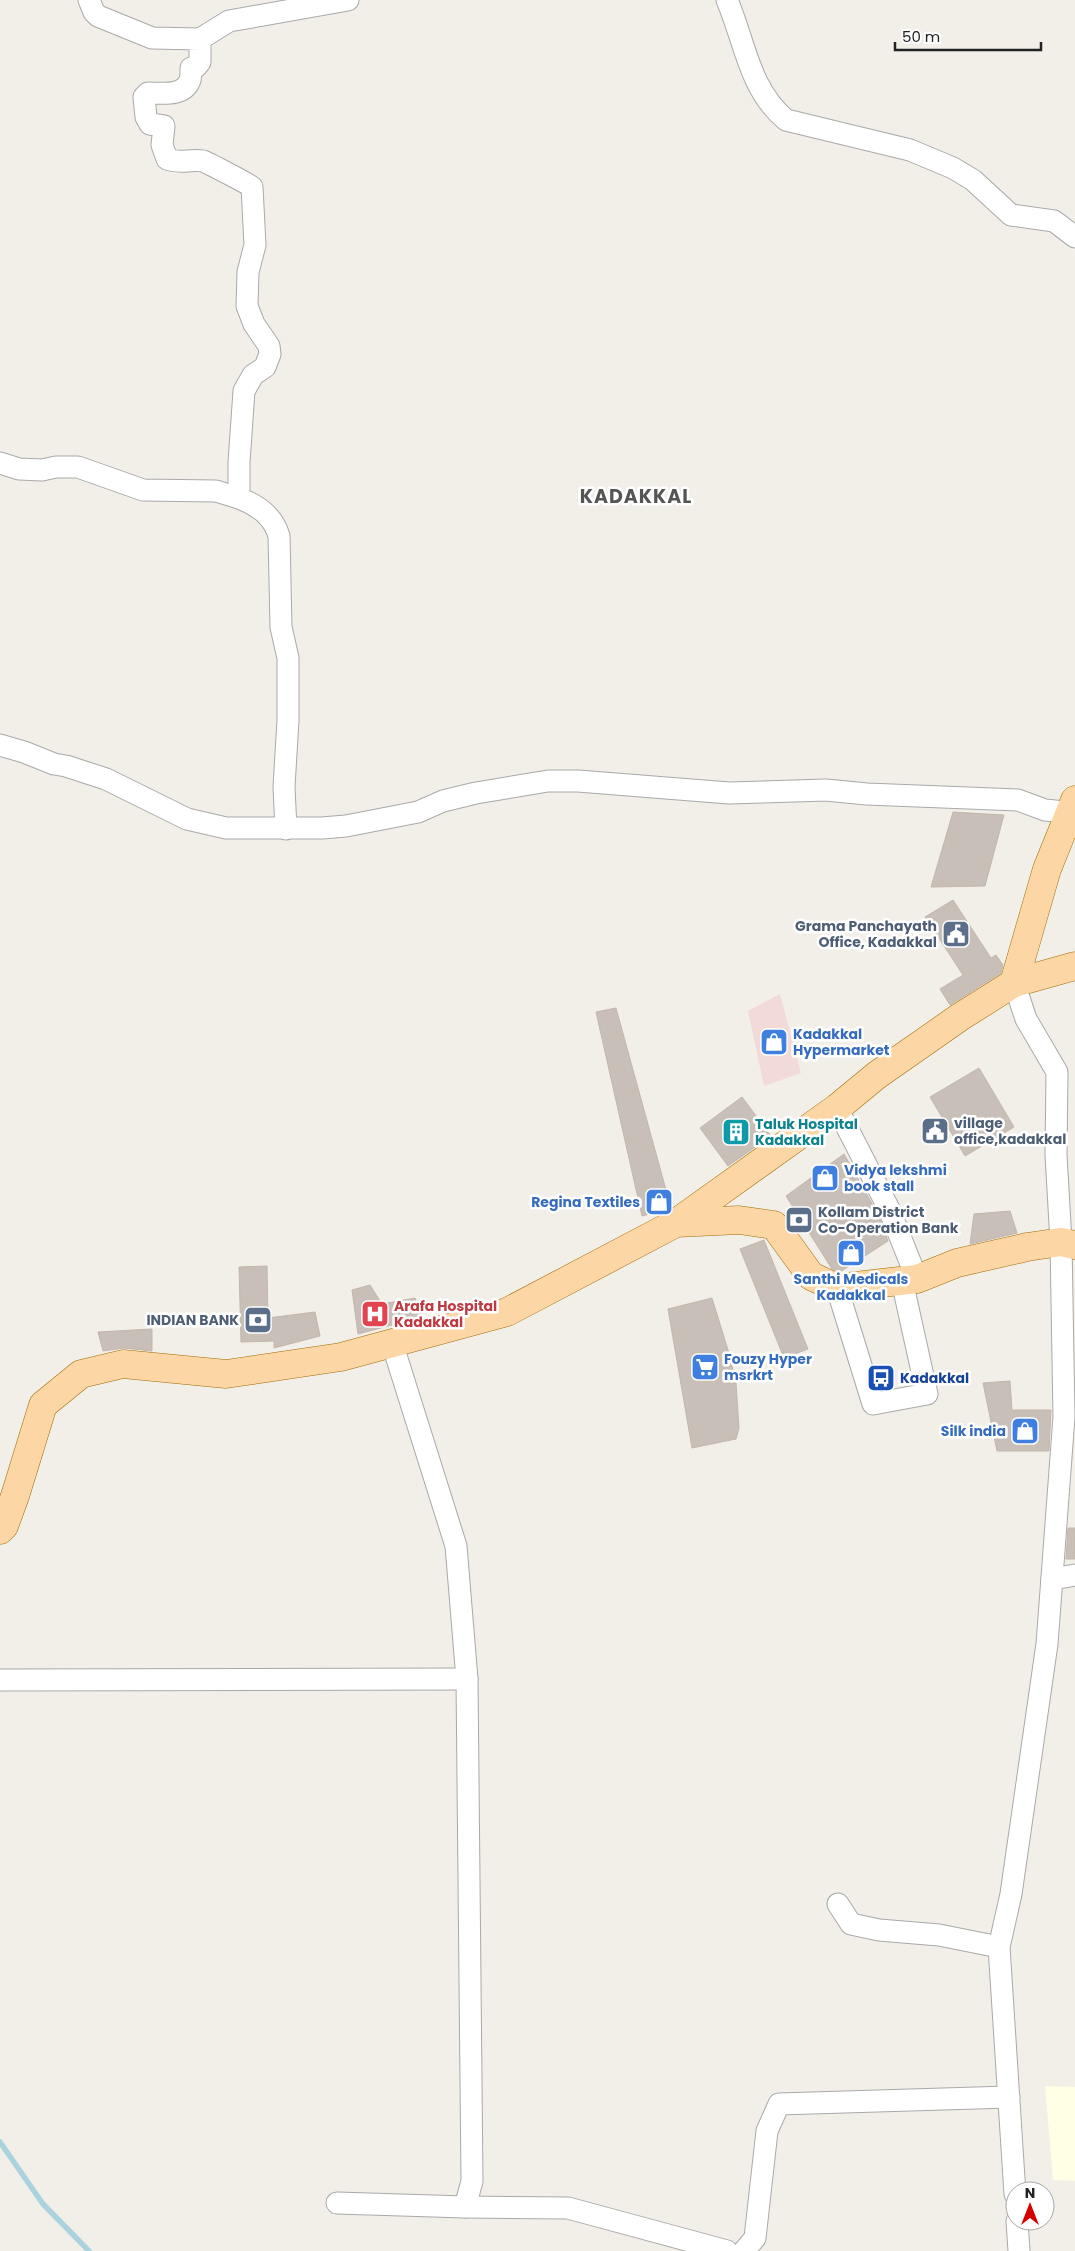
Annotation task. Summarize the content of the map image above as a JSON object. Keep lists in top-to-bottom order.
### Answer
{
  "districts": ["KADAKKAL"],
  "places": {
    "public building": ["Grama Panchayath Office, Kadakkal", "village office,kadakkal"],
    "shop": [
      "Kadakkal Hypermarket",
      "Vidya lekshmi book stall",
      "Regina Textiles",
      "Santhi Medicals Kadakkal",
      "Silk india"
    ],
    "building": ["Taluk Hospital Kadakkal"],
    "bank": ["Kollam District Co-Operation Bank", "INDIAN BANK"],
    "hospital": ["Arafa Hospital Kadakkal"],
    "supermarket": ["Fouzy Hyper msrkrt"],
    "bus stop": ["Kadakkal"]
  },
  "scale_bar": "50 m",
  "north": "top"
}
